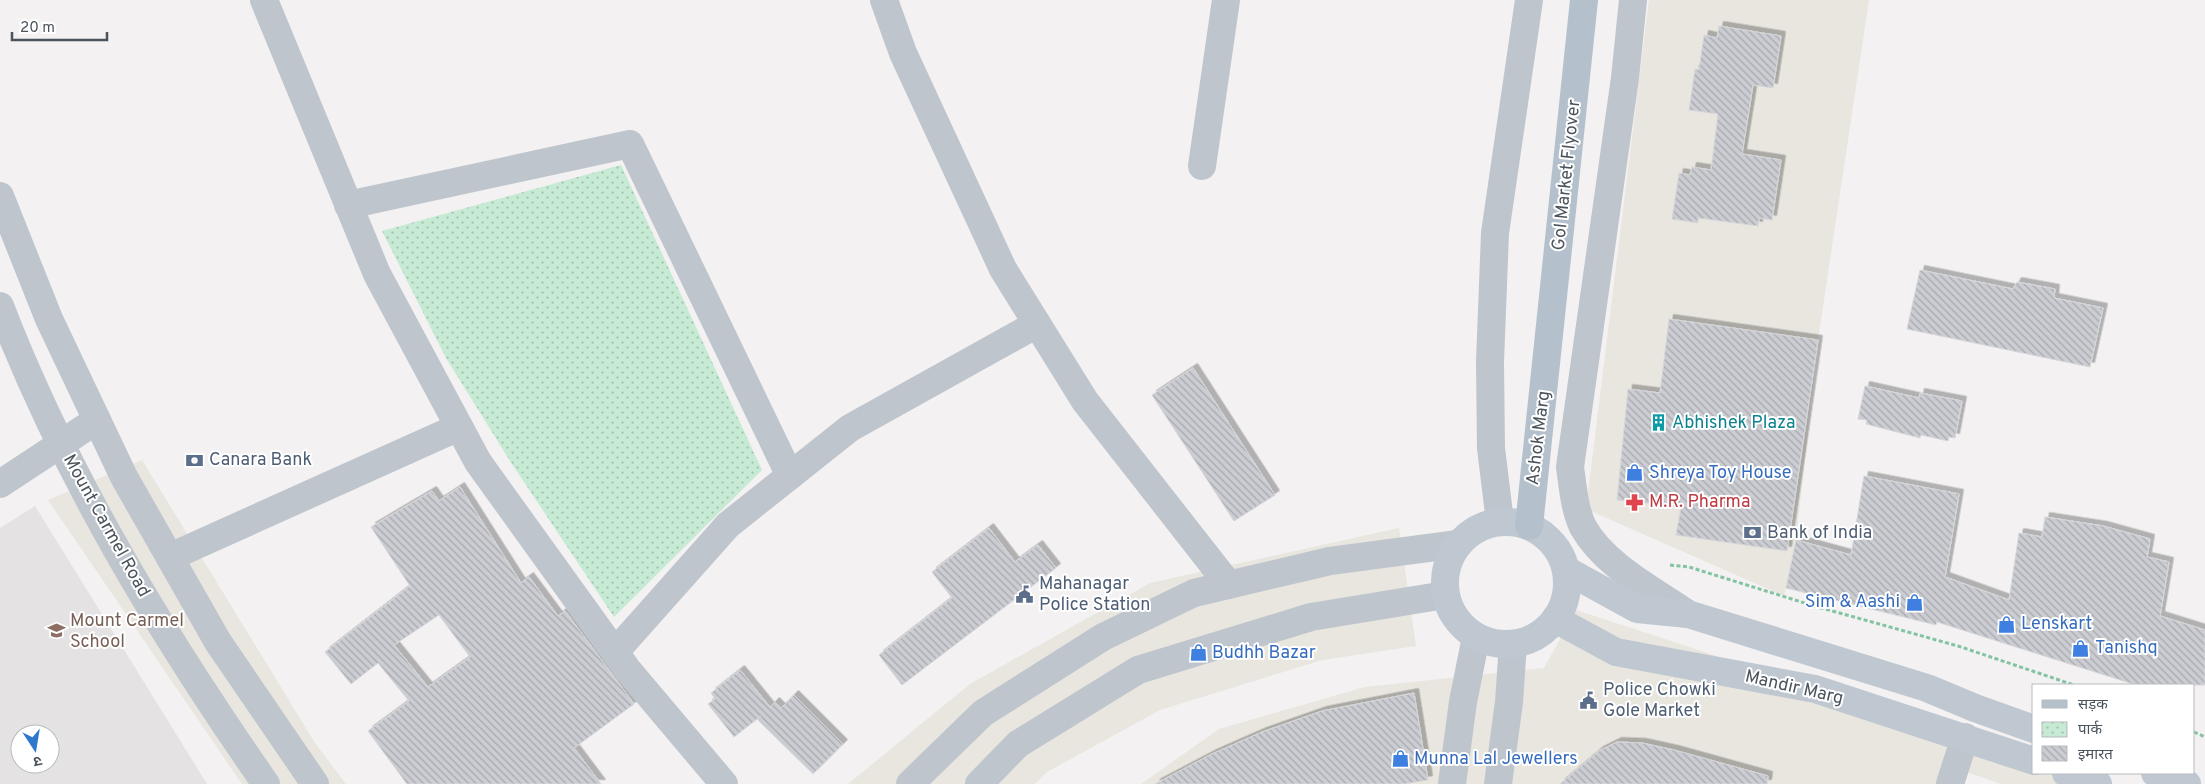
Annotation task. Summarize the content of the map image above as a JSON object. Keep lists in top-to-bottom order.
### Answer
{
  "streets": {
    "main road": ["Gol Market Flyover", "Ashok Marg", "Mandir Marg"],
    "street": ["Mount Carmel Road"]
  },
  "crossings": [
    ["Gol Market Flyover", "Ashok Marg"],
    ["Ashok Marg", "Mandir Marg"]
  ],
  "places": {
    "building": ["Abhishek Plaza"],
    "bank": ["Canara Bank", "Bank of India"],
    "shop": [
      "Shreya Toy House",
      "Sim & Aashi",
      "Lenskart",
      "Tanishq",
      "Budhh Bazar",
      "Munna Lal Jewellers"
    ],
    "pharmacy": ["M.R. Pharma"],
    "public building": ["Mahanagar Police Station", "Police Chowki Gole Market"],
    "school or university": ["Mount Carmel School"]
  },
  "legend": ["सड़क", "पार्क", "इमारत"],
  "scale_bar": "20 m",
  "north": "bottom"
}
